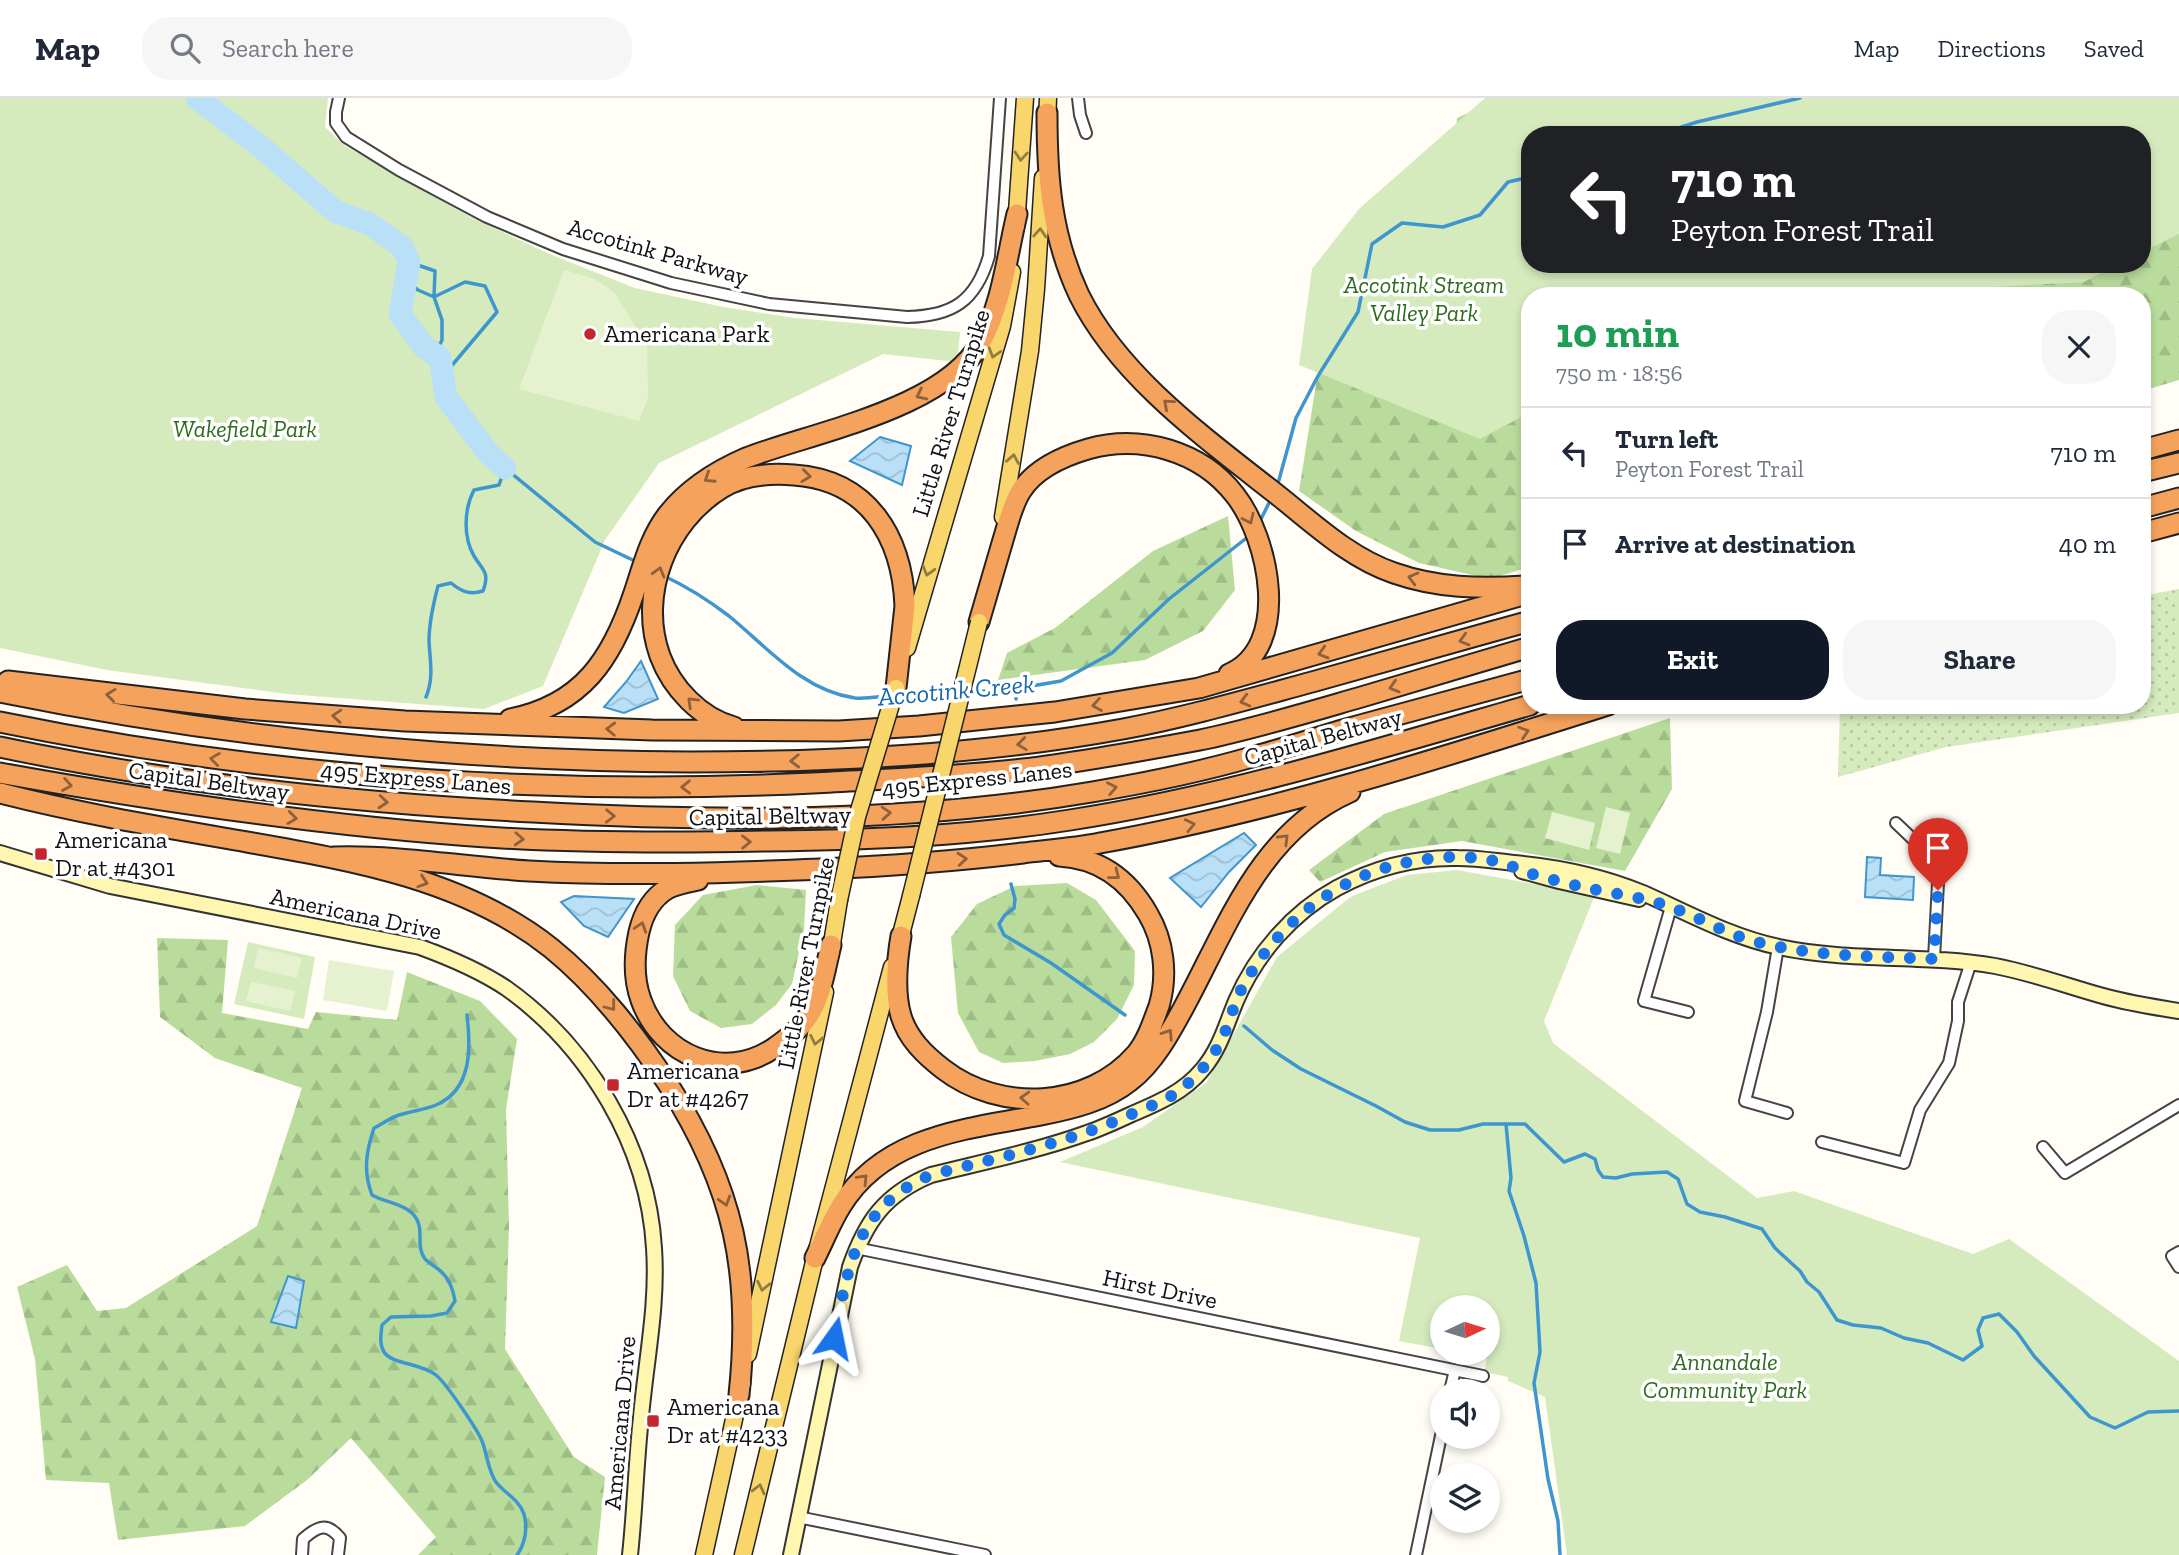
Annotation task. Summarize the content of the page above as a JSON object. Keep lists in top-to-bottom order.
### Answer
{
  "streets": {
    "highway": ["Capital Beltway", "495 Express Lanes"],
    "main road": ["Little River Turnpike"],
    "street": ["Accotink Parkway", "Americana Drive", "Hirst Drive"]
  },
  "water": ["Accotink Creek"],
  "parks": ["Accotink Stream Valley Park", "Wakefield Park", "Annandale Community Park"],
  "places": {
    "other": ["Americana Park"],
    "transit": ["Americana Dr at #4301", "Americana Dr at #4267", "Americana Dr at #4233"]
  },
  "north": "right",
  "page": {
    "header": "Map",
    "search": "Search here",
    "nav": ["Map", "Directions", "Saved"],
    "turn": ["710 m", "Peyton Forest Trail"],
    "heading": ["10 min", "750 m · 18:56"],
    "list": [
      {
        "name": "Turn left",
        "note": "Peyton Forest Trail",
        "value": "710 m"
      },
      {
        "name": "Arrive at destination",
        "value": "40 m"
      }
    ],
    "buttons": ["Exit", "Share"]
  }
}
